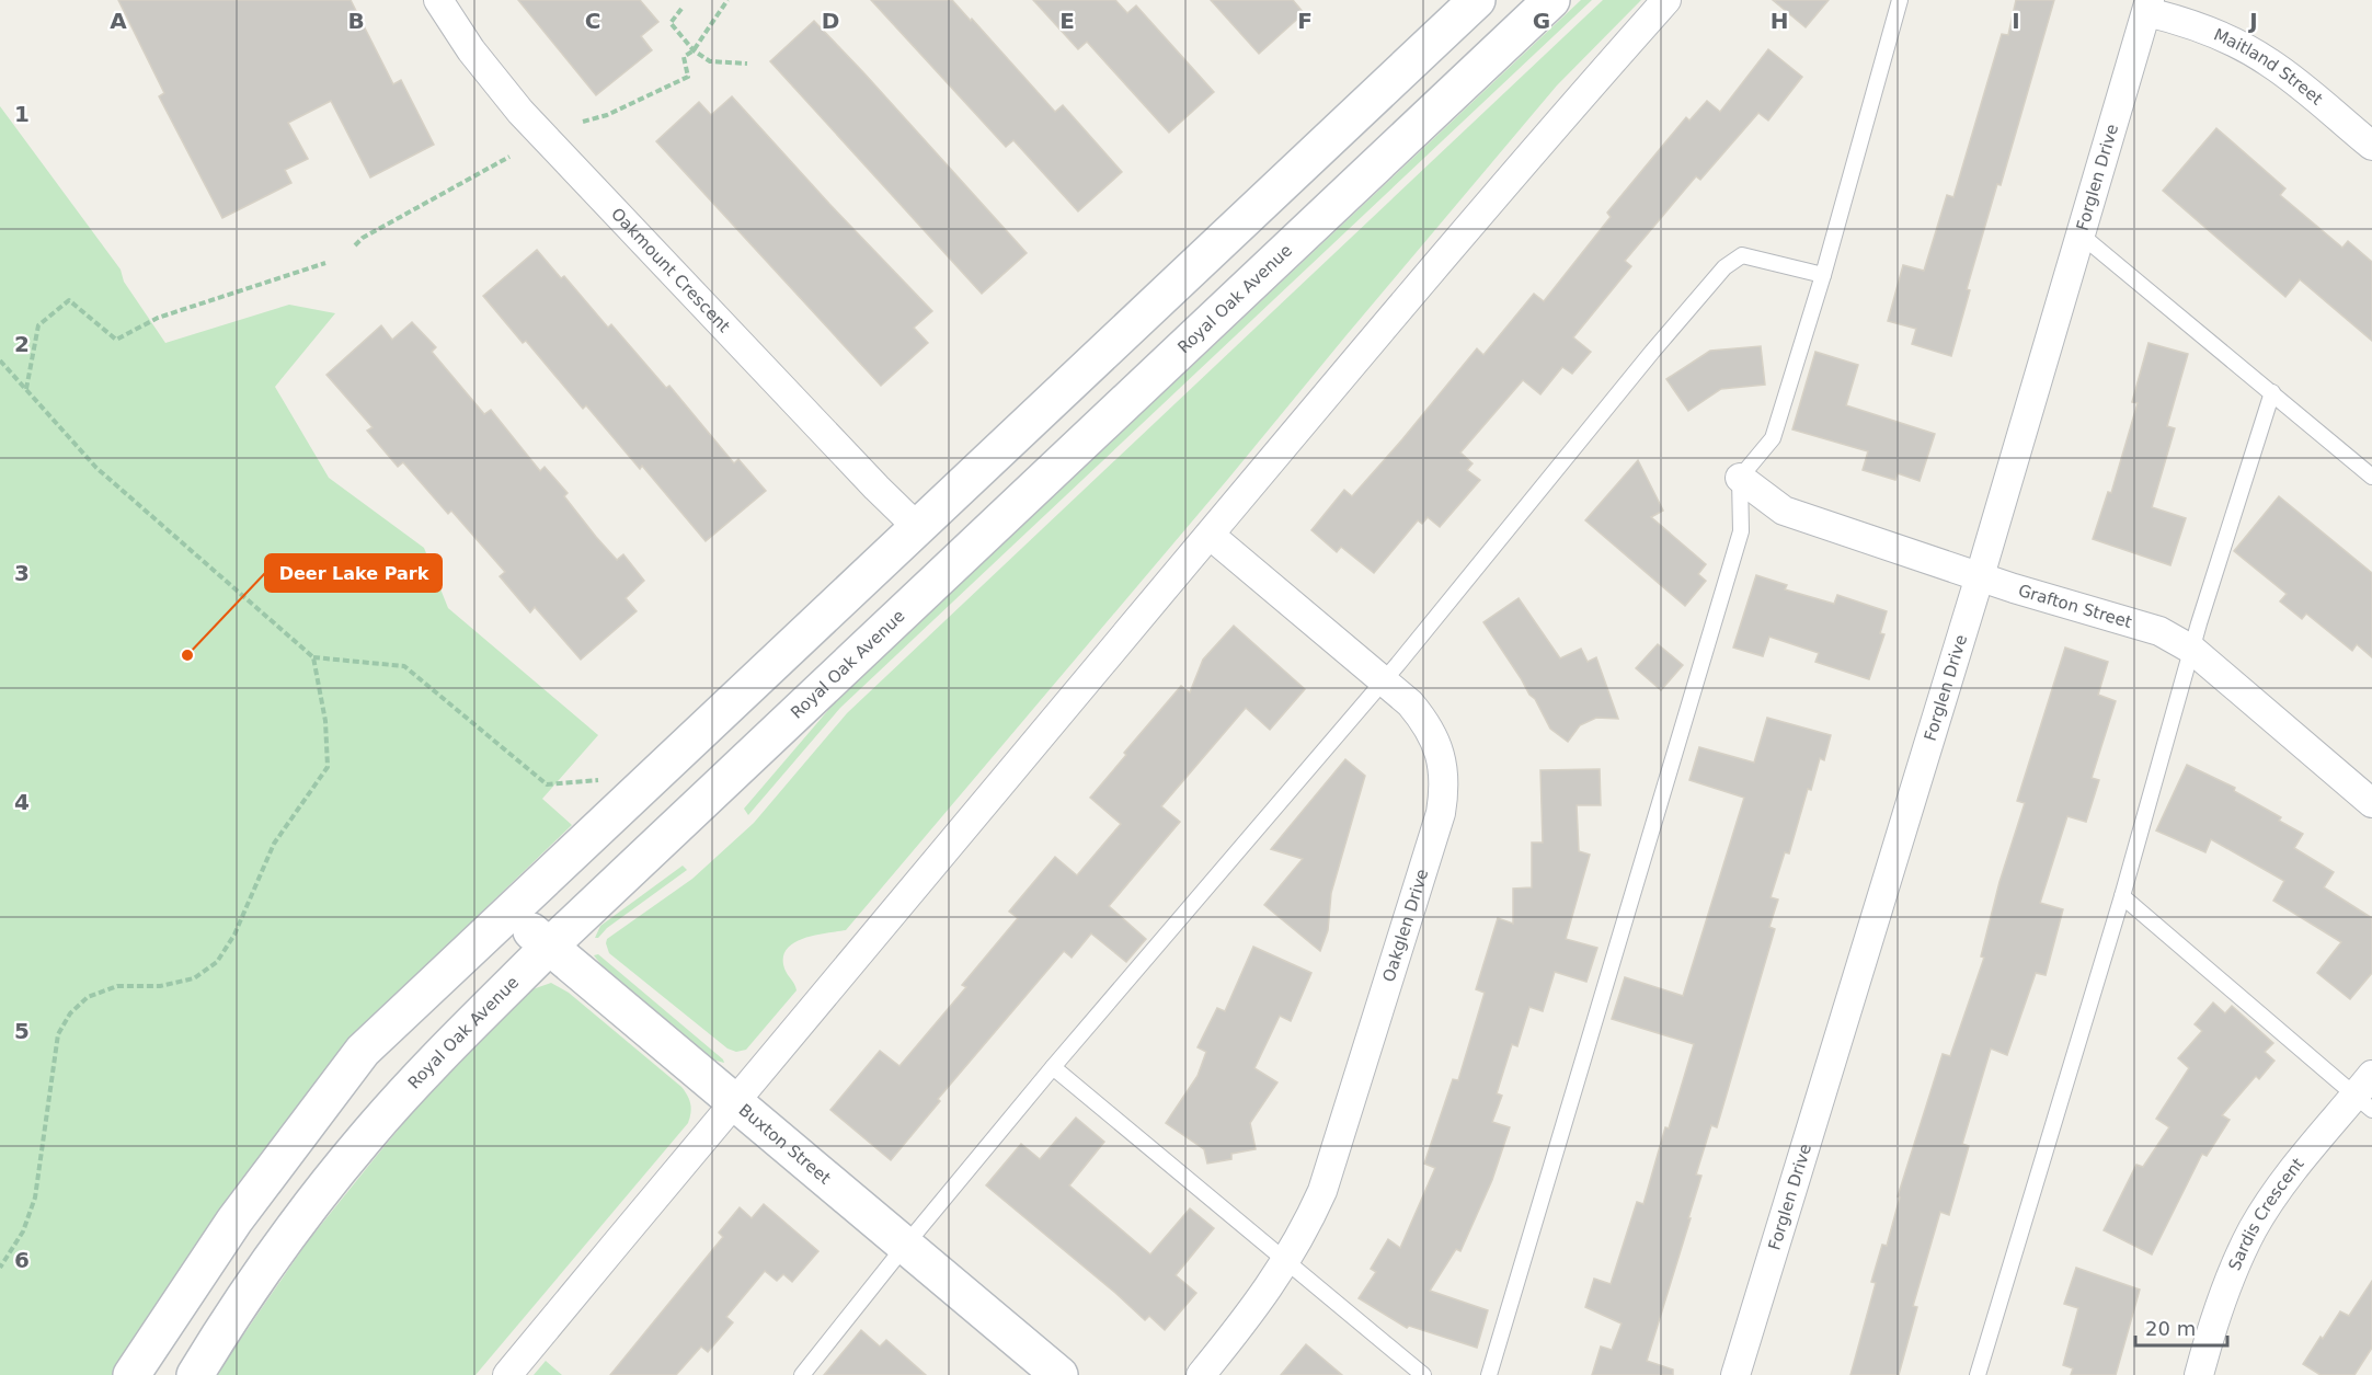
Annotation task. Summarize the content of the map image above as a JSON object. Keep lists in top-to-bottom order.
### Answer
{
  "streets": {
    "main road": ["Royal Oak Avenue", "Buxton Street"],
    "street": [
      "Maitland Street",
      "Forglen Drive",
      "Oakmount Crescent",
      "Grafton Street",
      "Oakglen Drive",
      "Sardis Crescent"
    ]
  },
  "crossings": [
    ["Maitland Street", "Forglen Drive"],
    ["Forglen Drive", "Grafton Street"],
    ["Royal Oak Avenue", "Buxton Street"]
  ],
  "places": ["Deer Lake Park"],
  "scale_bar": "20 m",
  "grid": {
    "columns": [
      "A",
      "B",
      "C",
      "D",
      "E",
      "F",
      "G",
      "H",
      "I",
      "J"
    ],
    "rows": [
      "1",
      "2",
      "3",
      "4",
      "5",
      "6"
    ]
  }
}
